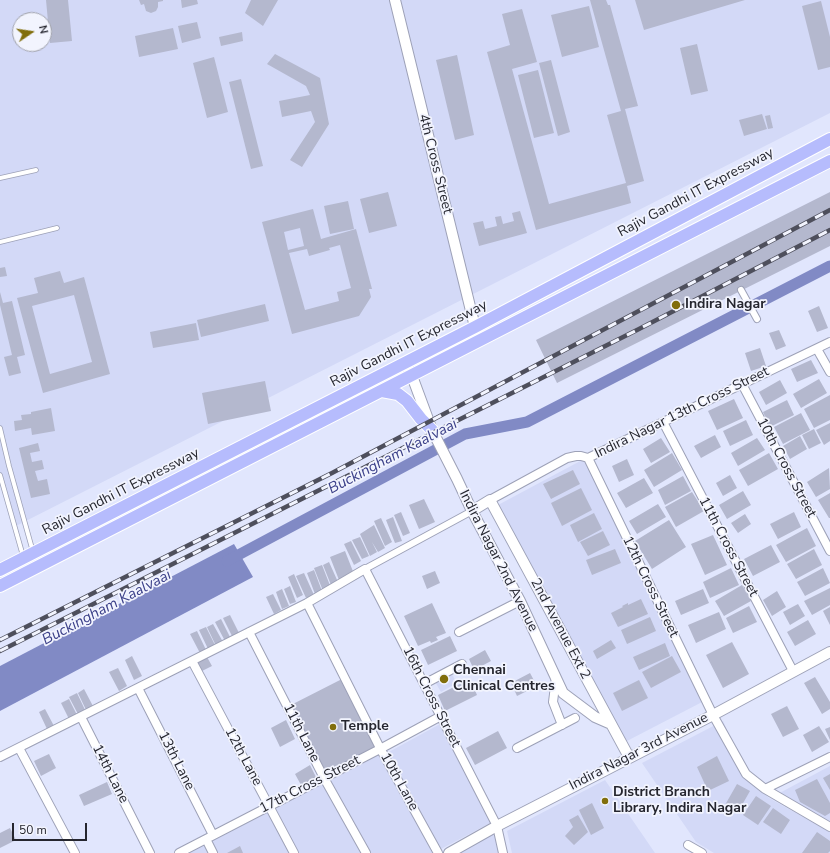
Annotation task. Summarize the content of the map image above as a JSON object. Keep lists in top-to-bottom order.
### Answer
{
  "streets": {
    "main road": ["Rajiv Gandhi IT Expressway"],
    "street": [
      "4th Cross Street",
      "Indira Nagar 13th Cross Street",
      "10th Cross Street",
      "11th Cross Street",
      "Indira Nagar 2nd Avenue",
      "12th Cross Street",
      "2nd Avenue Ext 2",
      "16th Cross Street",
      "11th Lane",
      "Indira Nagar 3rd Avenue",
      "12th Lane",
      "13th Lane",
      "14th Lane",
      "10th Lane",
      "17th Cross Street"
    ]
  },
  "crossings": [
    ["4th Cross Street", "Rajiv Gandhi IT Expressway"],
    ["Rajiv Gandhi IT Expressway", "Indira Nagar 2nd Avenue"],
    ["Indira Nagar 13th Cross Street", "10th Cross Street"],
    ["Indira Nagar 13th Cross Street", "11th Cross Street"],
    ["Indira Nagar 13th Cross Street", "12th Cross Street"],
    ["Indira Nagar 13th Cross Street", "2nd Avenue Ext 2"],
    ["11th Cross Street", "Indira Nagar 3rd Avenue"],
    ["Indira Nagar 2nd Avenue", "2nd Avenue Ext 2"],
    ["12th Cross Street", "Indira Nagar 3rd Avenue"],
    ["2nd Avenue Ext 2", "Indira Nagar 3rd Avenue"],
    ["16th Cross Street", "Indira Nagar 3rd Avenue"],
    ["16th Cross Street", "17th Cross Street"],
    ["11th Lane", "17th Cross Street"],
    ["12th Lane", "17th Cross Street"],
    ["13th Lane", "17th Cross Street"],
    ["10th Lane", "17th Cross Street"]
  ],
  "water": ["Buckingham Kaalvaai"],
  "places": [
    "Indira Nagar",
    "Chennai Clinical Centres",
    "Temple",
    "District Branch Library, Indira Nagar"
  ],
  "scale_bar": "50 m",
  "north": "right"
}
